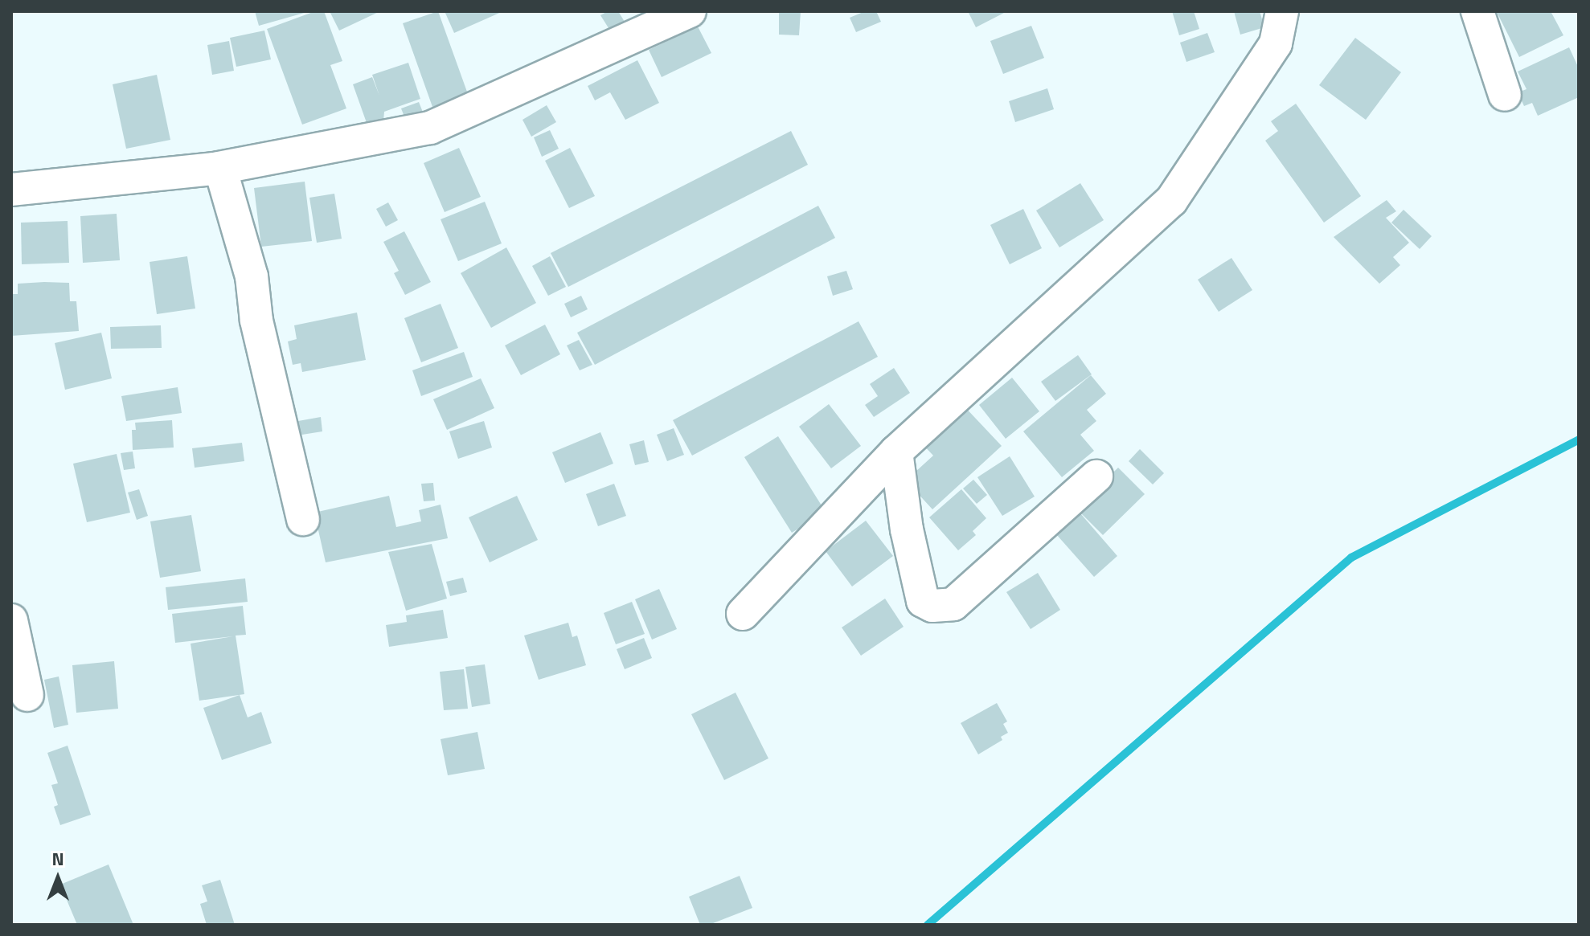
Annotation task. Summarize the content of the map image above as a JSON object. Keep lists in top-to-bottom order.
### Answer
{
  "north": "top"
}
